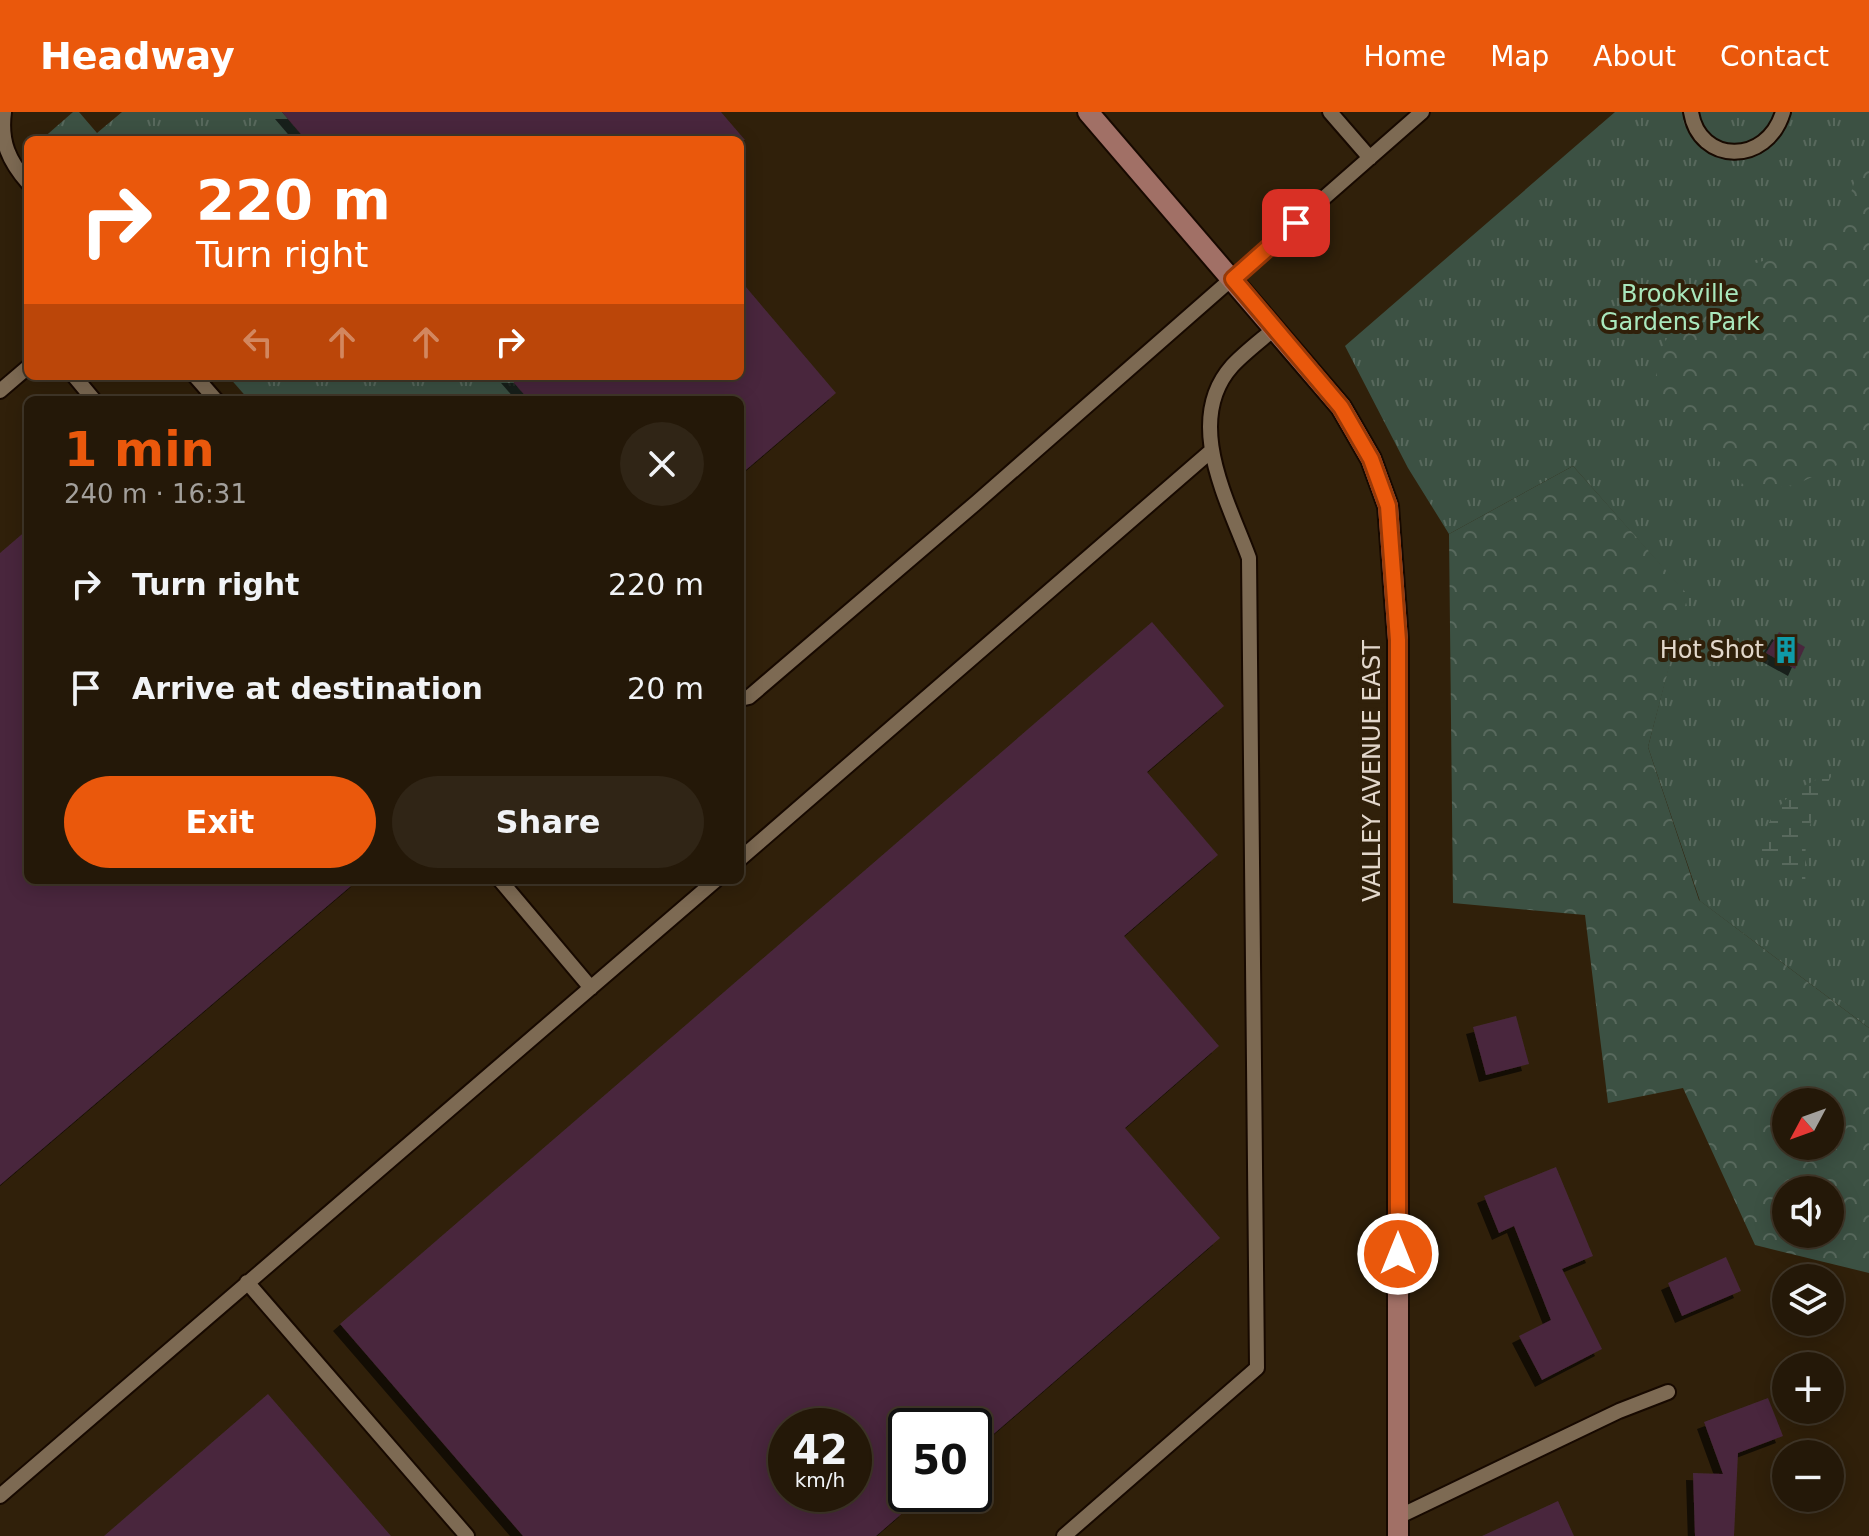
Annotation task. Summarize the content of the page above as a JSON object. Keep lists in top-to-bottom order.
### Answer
{
  "streets": {
    "main road": ["VALLEY AVENUE EAST"]
  },
  "parks": ["Brookville Gardens Park"],
  "places": {
    "building": ["Hot Shot"]
  },
  "north": "bottom left",
  "page": {
    "header": "Headway",
    "nav": [
      "Home",
      "Map",
      "About",
      "Contact"
    ],
    "turn": ["220 m", "Turn right"],
    "heading": ["1 min", "240 m · 16:31"],
    "list": [
      {
        "name": "Turn right",
        "value": "220 m"
      },
      {
        "name": "Arrive at destination",
        "value": "20 m"
      }
    ],
    "buttons": ["Exit", "Share"],
    "map_buttons": ["+", "−"],
    "speed": "42 km/h",
    "limit": "50"
  }
}
